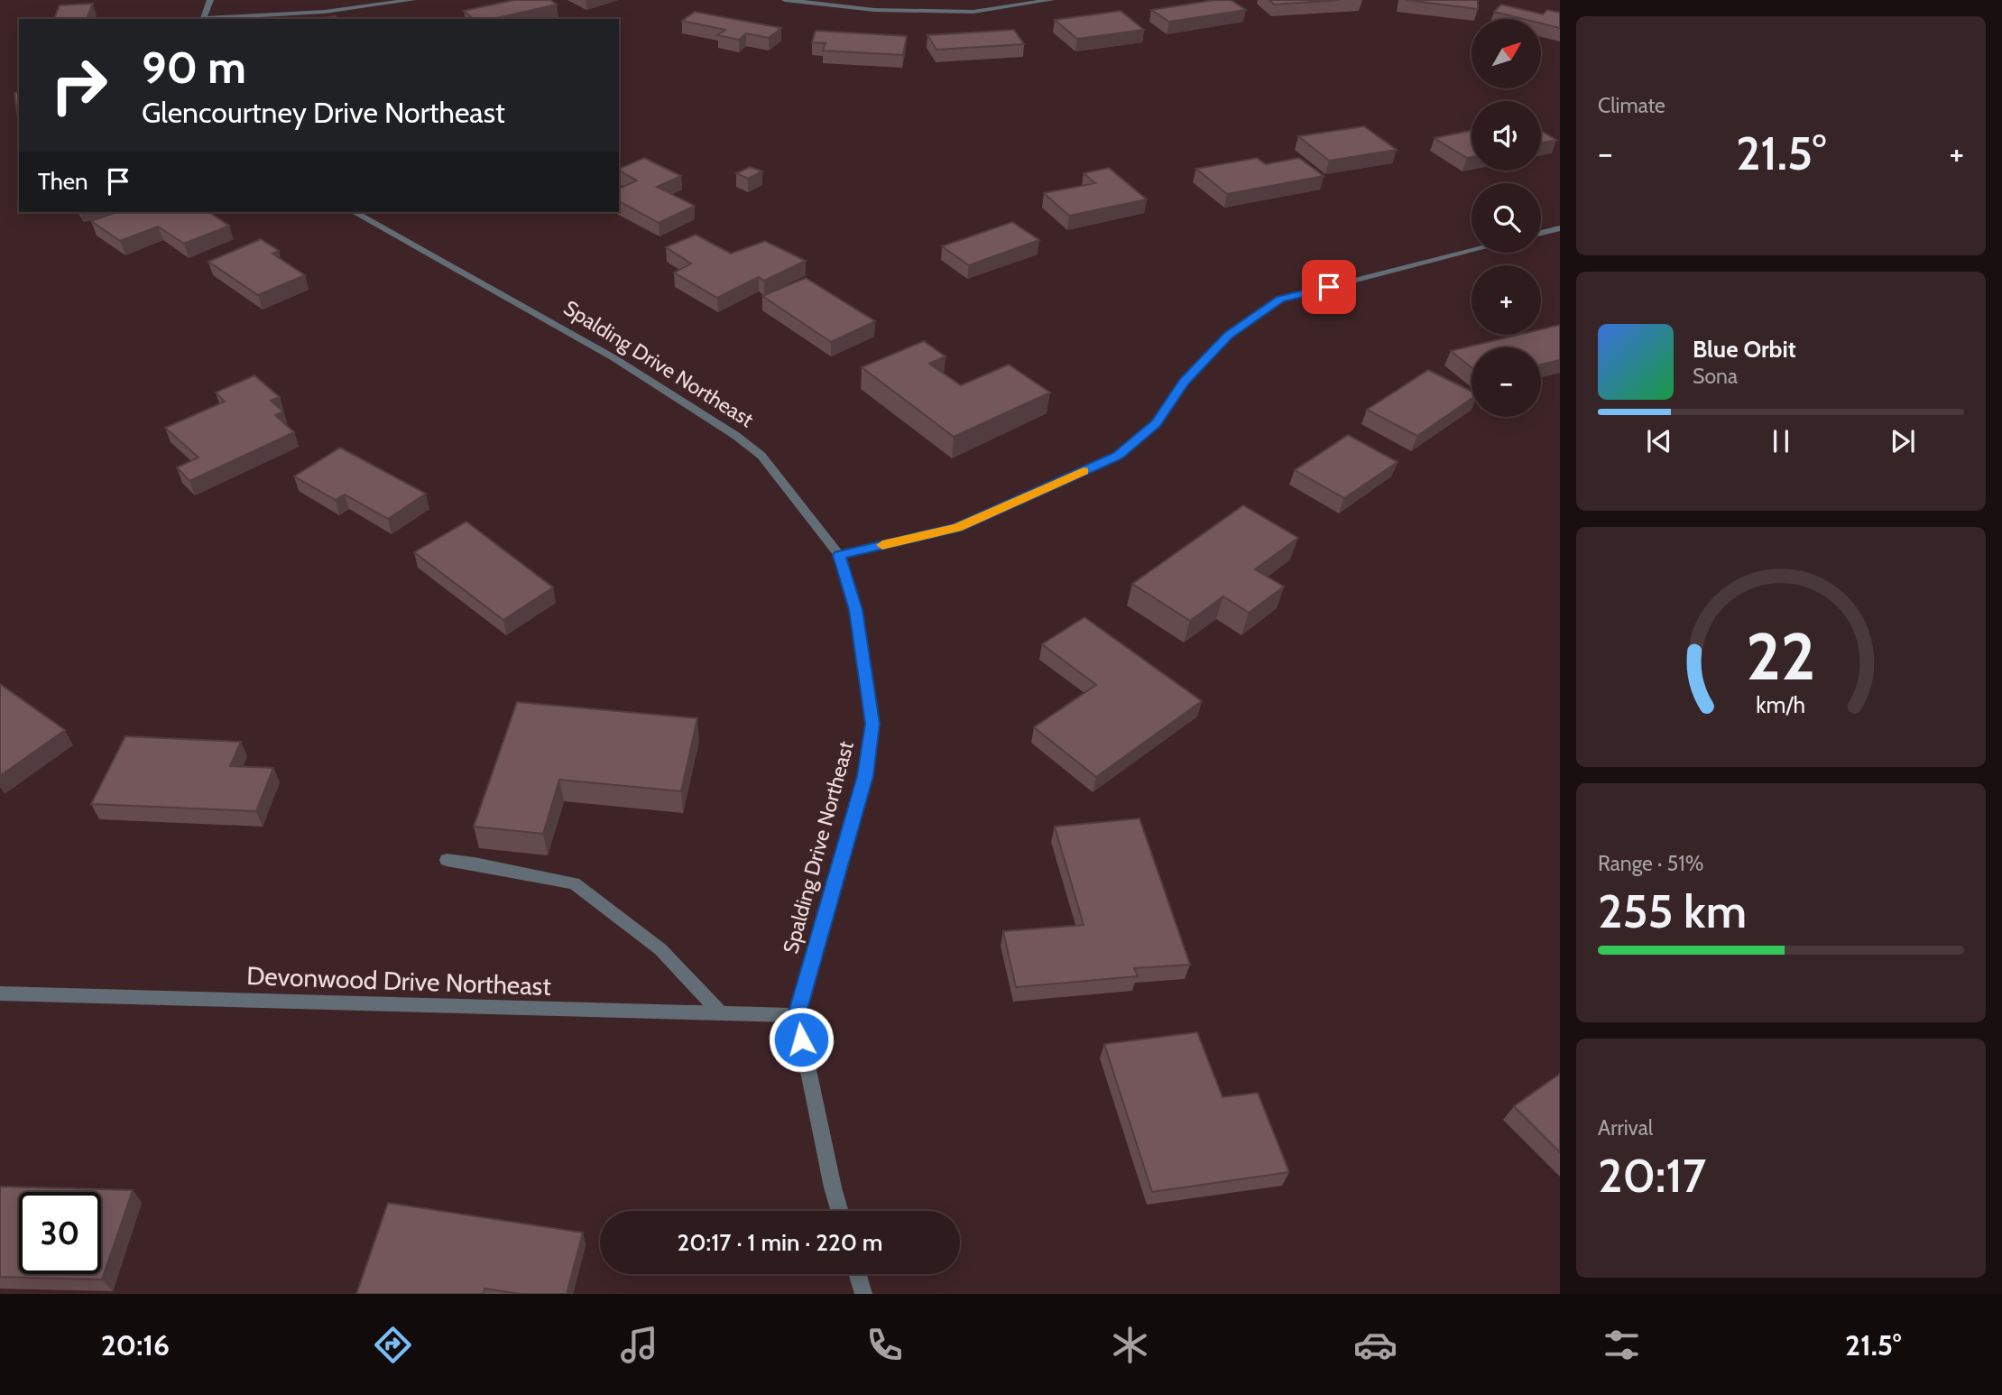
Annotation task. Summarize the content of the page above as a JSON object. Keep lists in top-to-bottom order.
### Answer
{
  "streets": {
    "street": ["Spalding Drive Northeast", "Devonwood Drive Northeast"]
  },
  "crossings": [
    ["Spalding Drive Northeast", "Devonwood Drive Northeast"]
  ],
  "north": "top right",
  "page": {
    "tile": [
      "Climate",
      ["Range · 51%", "255 km"],
      ["Arrival", "20:17"]
    ],
    "map_buttons": ["+", "−"],
    "turn": ["90 m", "Glencourtney Drive Northeast"],
    "heat": ["−", "21.5°", "+"],
    "then": "Then",
    "song": ["Blue Orbit", "Sona"],
    "limit": "30",
    "trip": "20:17 · 1 min · 220 m",
    "tabs": ["20:16", "21.5°"],
    "gauge": ["22", "km/h"]
  }
}
